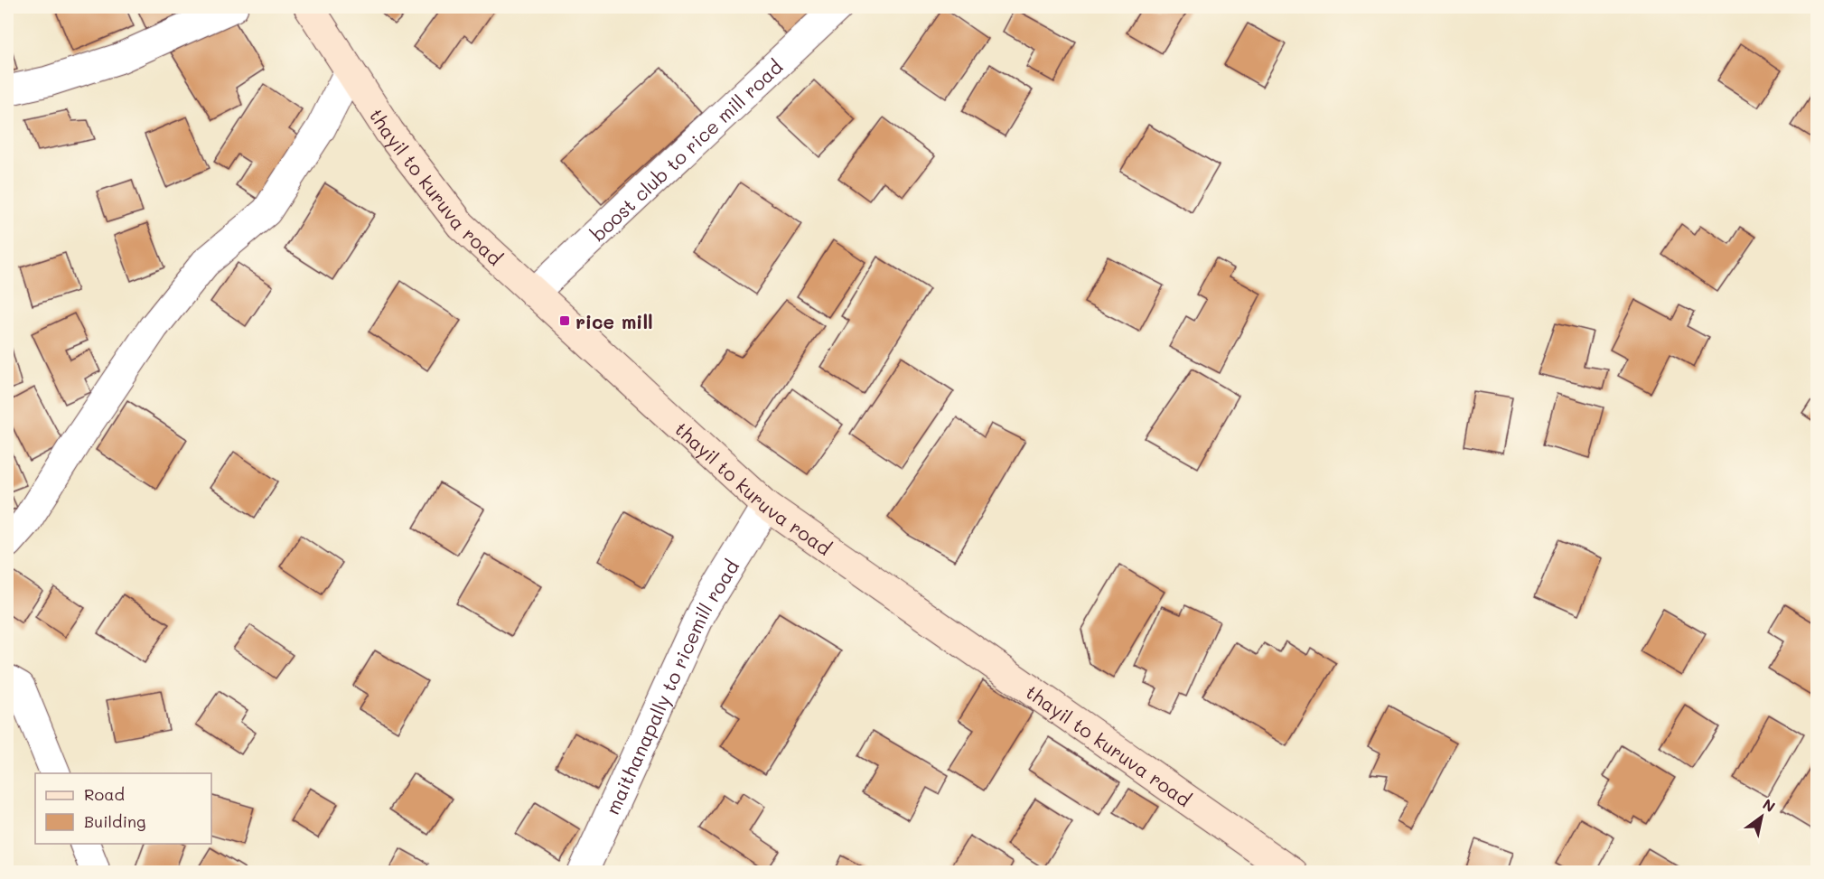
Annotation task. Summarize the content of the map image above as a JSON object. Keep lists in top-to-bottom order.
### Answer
{
  "streets": {
    "main road": ["thayil to kuruva road"],
    "street": ["boost club to rice mill road", "maithanapally to ricemill road"]
  },
  "crossings": [
    ["boost club to rice mill road", "thayil to kuruva road"],
    ["thayil to kuruva road", "maithanapally to ricemill road"]
  ],
  "places": {
    "transit": ["rice mill"]
  },
  "legend": ["Road", "Building"],
  "north": "top right"
}
